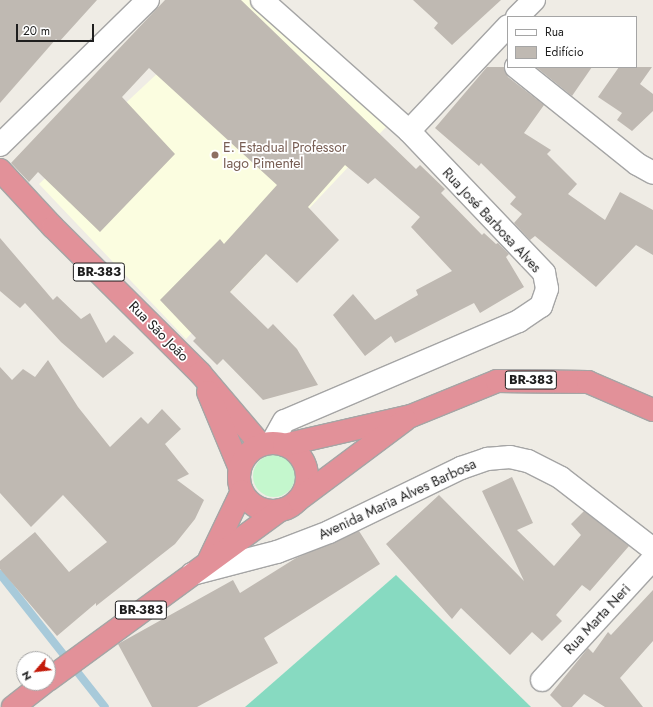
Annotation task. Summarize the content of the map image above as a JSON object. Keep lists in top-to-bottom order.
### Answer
{
  "streets": {
    "highway": ["BR-383", "Rua São João", "Avenida Maria Alves Barbosa"],
    "street": ["Rua José Barbosa Alves", "Rua Marta Neri"]
  },
  "crossings": [
    ["Rua José Barbosa Alves", "BR-383"],
    ["Rua José Barbosa Alves", "Avenida Maria Alves Barbosa"],
    ["BR-383", "Rua São João"],
    ["BR-383", "Avenida Maria Alves Barbosa"]
  ],
  "places": ["E. Estadual Professor Iago Pimentel"],
  "legend": ["Rua", "Edifício"],
  "scale_bar": "20 m",
  "north": "bottom left"
}
